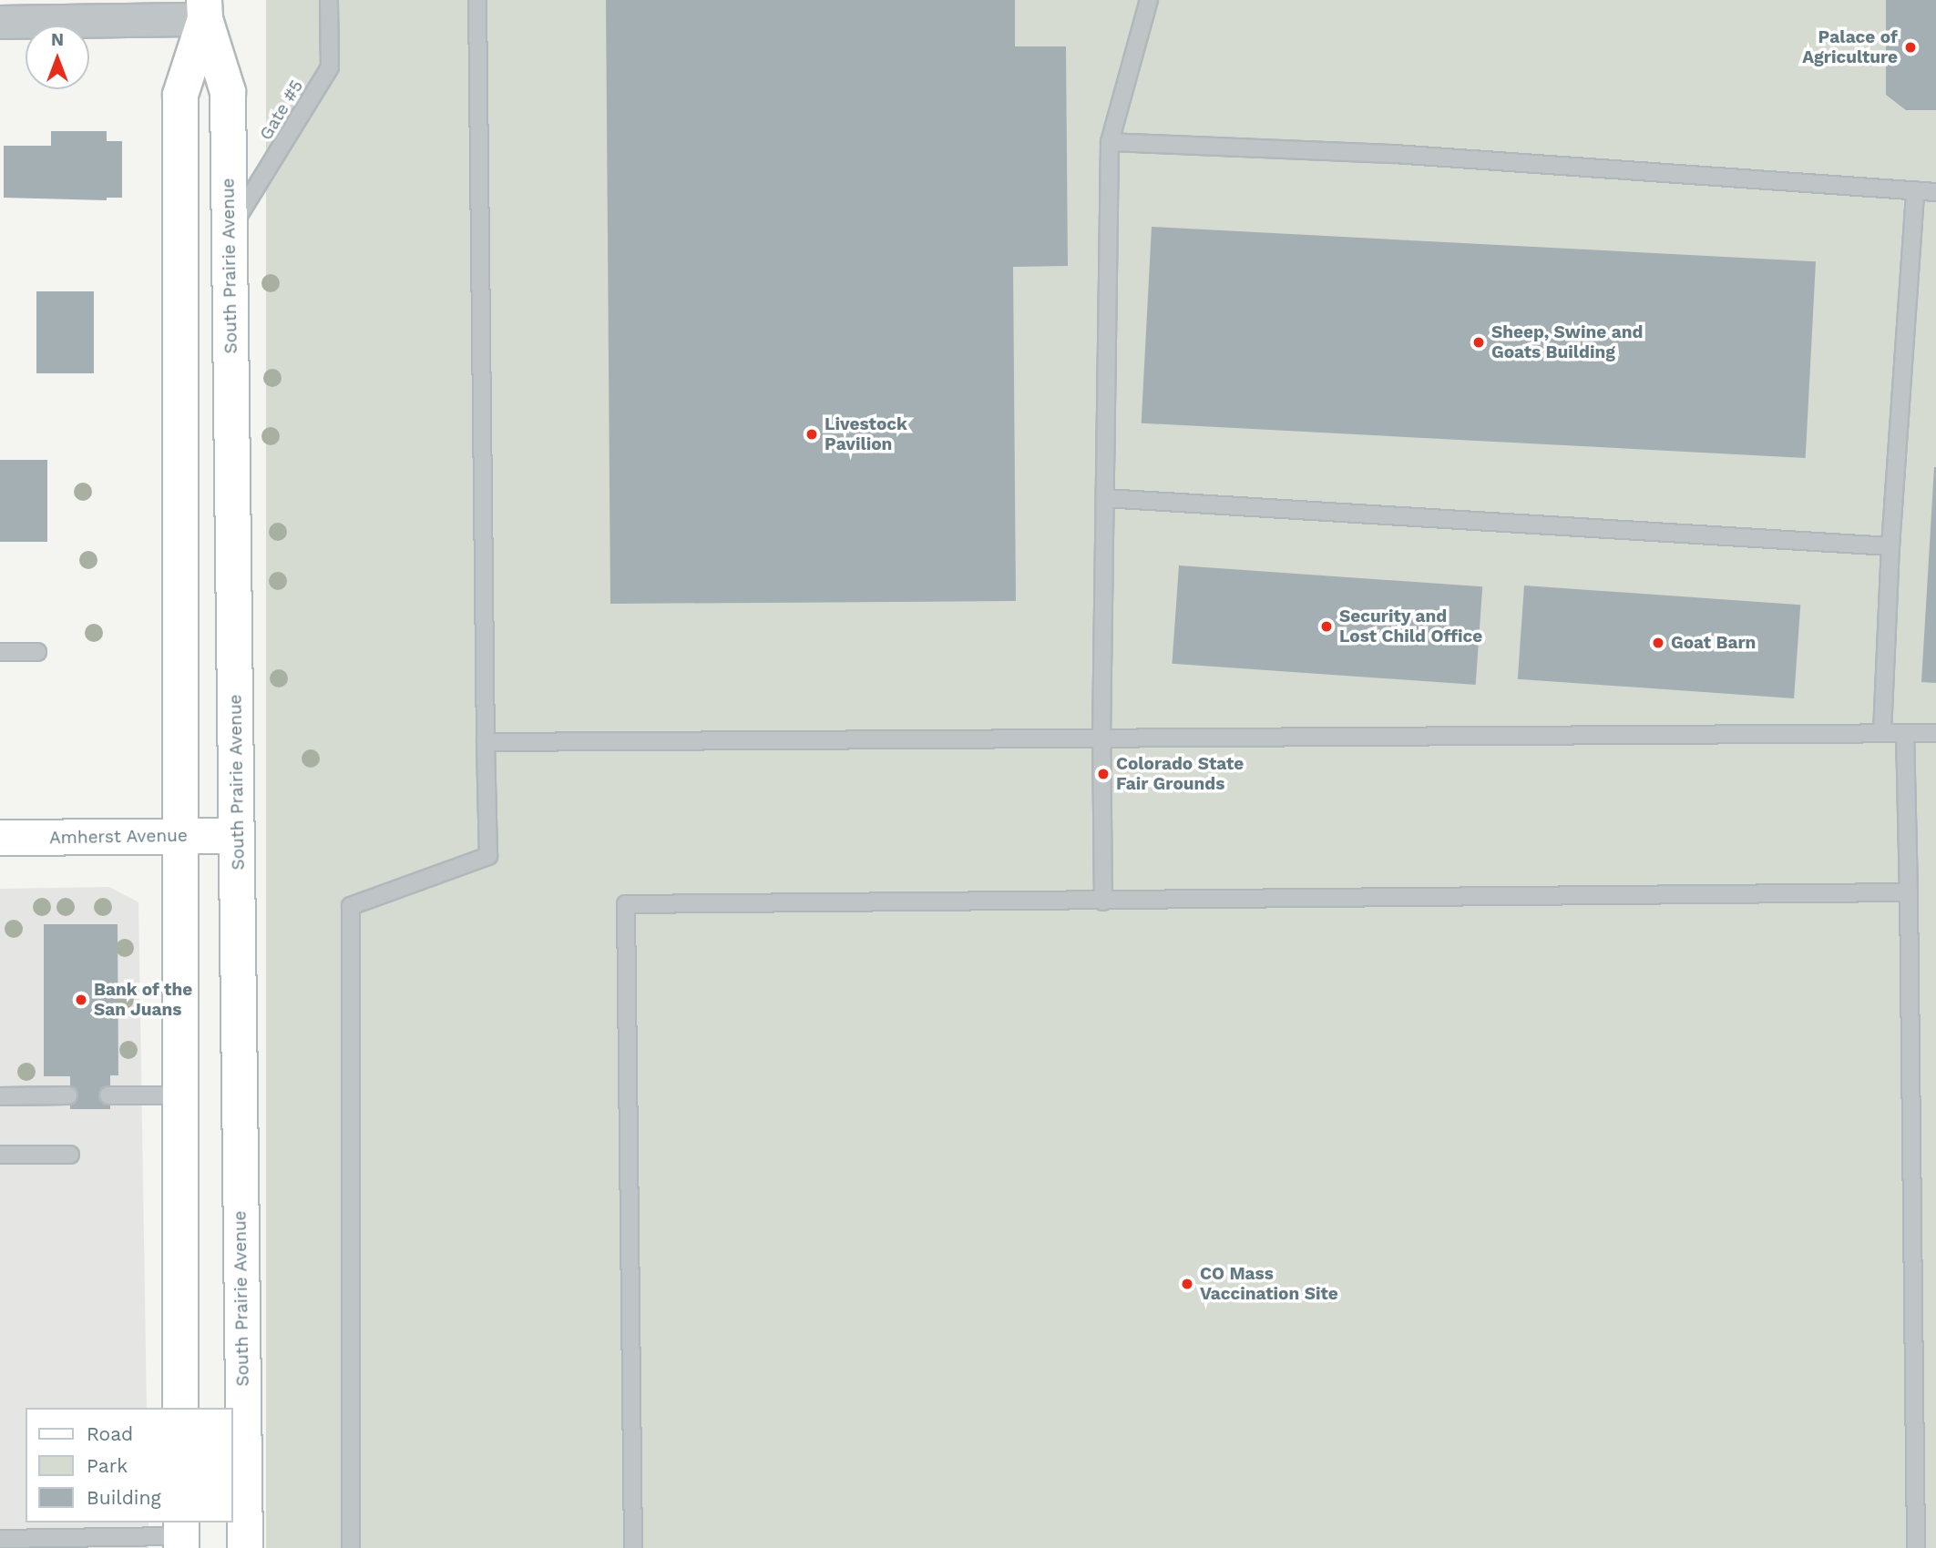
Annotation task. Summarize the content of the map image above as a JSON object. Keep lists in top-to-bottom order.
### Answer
{
  "streets": {
    "main road": ["South Prairie Avenue", "Amherst Avenue"],
    "lane": ["Gate #5"]
  },
  "crossings": [
    ["Gate #5", "South Prairie Avenue"],
    ["South Prairie Avenue", "Amherst Avenue"]
  ],
  "places": [
    "Palace of Agriculture",
    "Sheep, Swine and Goats Building",
    "Livestock Pavilion",
    "Security and Lost Child Office",
    "Goat Barn",
    "Colorado State Fair Grounds",
    "Bank of the San Juans",
    "CO Mass Vaccination Site"
  ],
  "legend": ["Road", "Park", "Building"],
  "north": "top"
}
